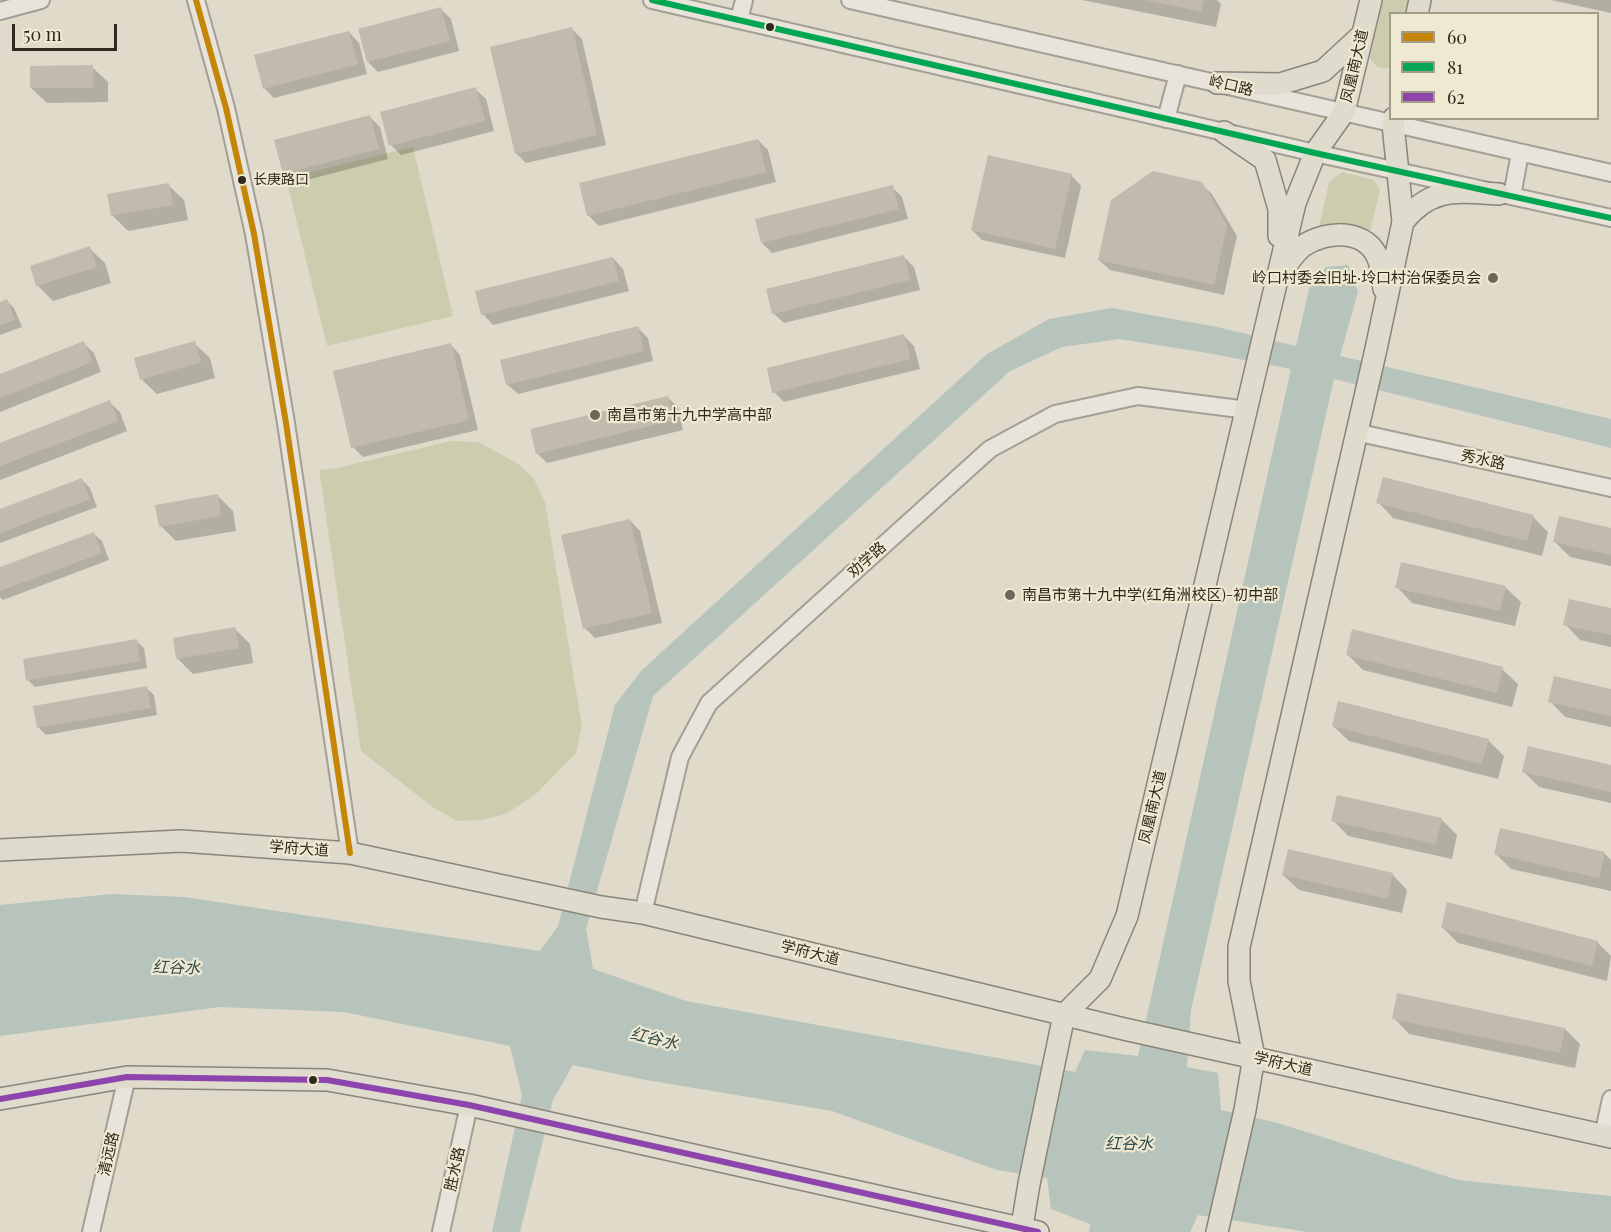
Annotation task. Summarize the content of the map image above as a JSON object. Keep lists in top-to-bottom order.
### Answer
{
  "streets": {
    "main road": ["凤凰南大道", "学府大道"],
    "street": [
      "岭口路",
      "秀水路",
      "劝学路",
      "清远路",
      "胜水路"
    ]
  },
  "crossings": [
    ["凤凰南大道", "岭口路"],
    ["凤凰南大道", "劝学路"],
    ["凤凰南大道", "学府大道"],
    ["劝学路", "学府大道"]
  ],
  "water": ["红谷水"],
  "places": [
    "长庚路口",
    "岭口村委会旧址·坽口村治保委员会",
    "南昌市第十九中学高中部",
    "南昌市第十九中学(红角洲校区)-初中部"
  ],
  "lines": ["transit line 60", "transit line 81", "transit line 62"],
  "legend": ["60", "81", "62"],
  "scale_bar": "50 m"
}
